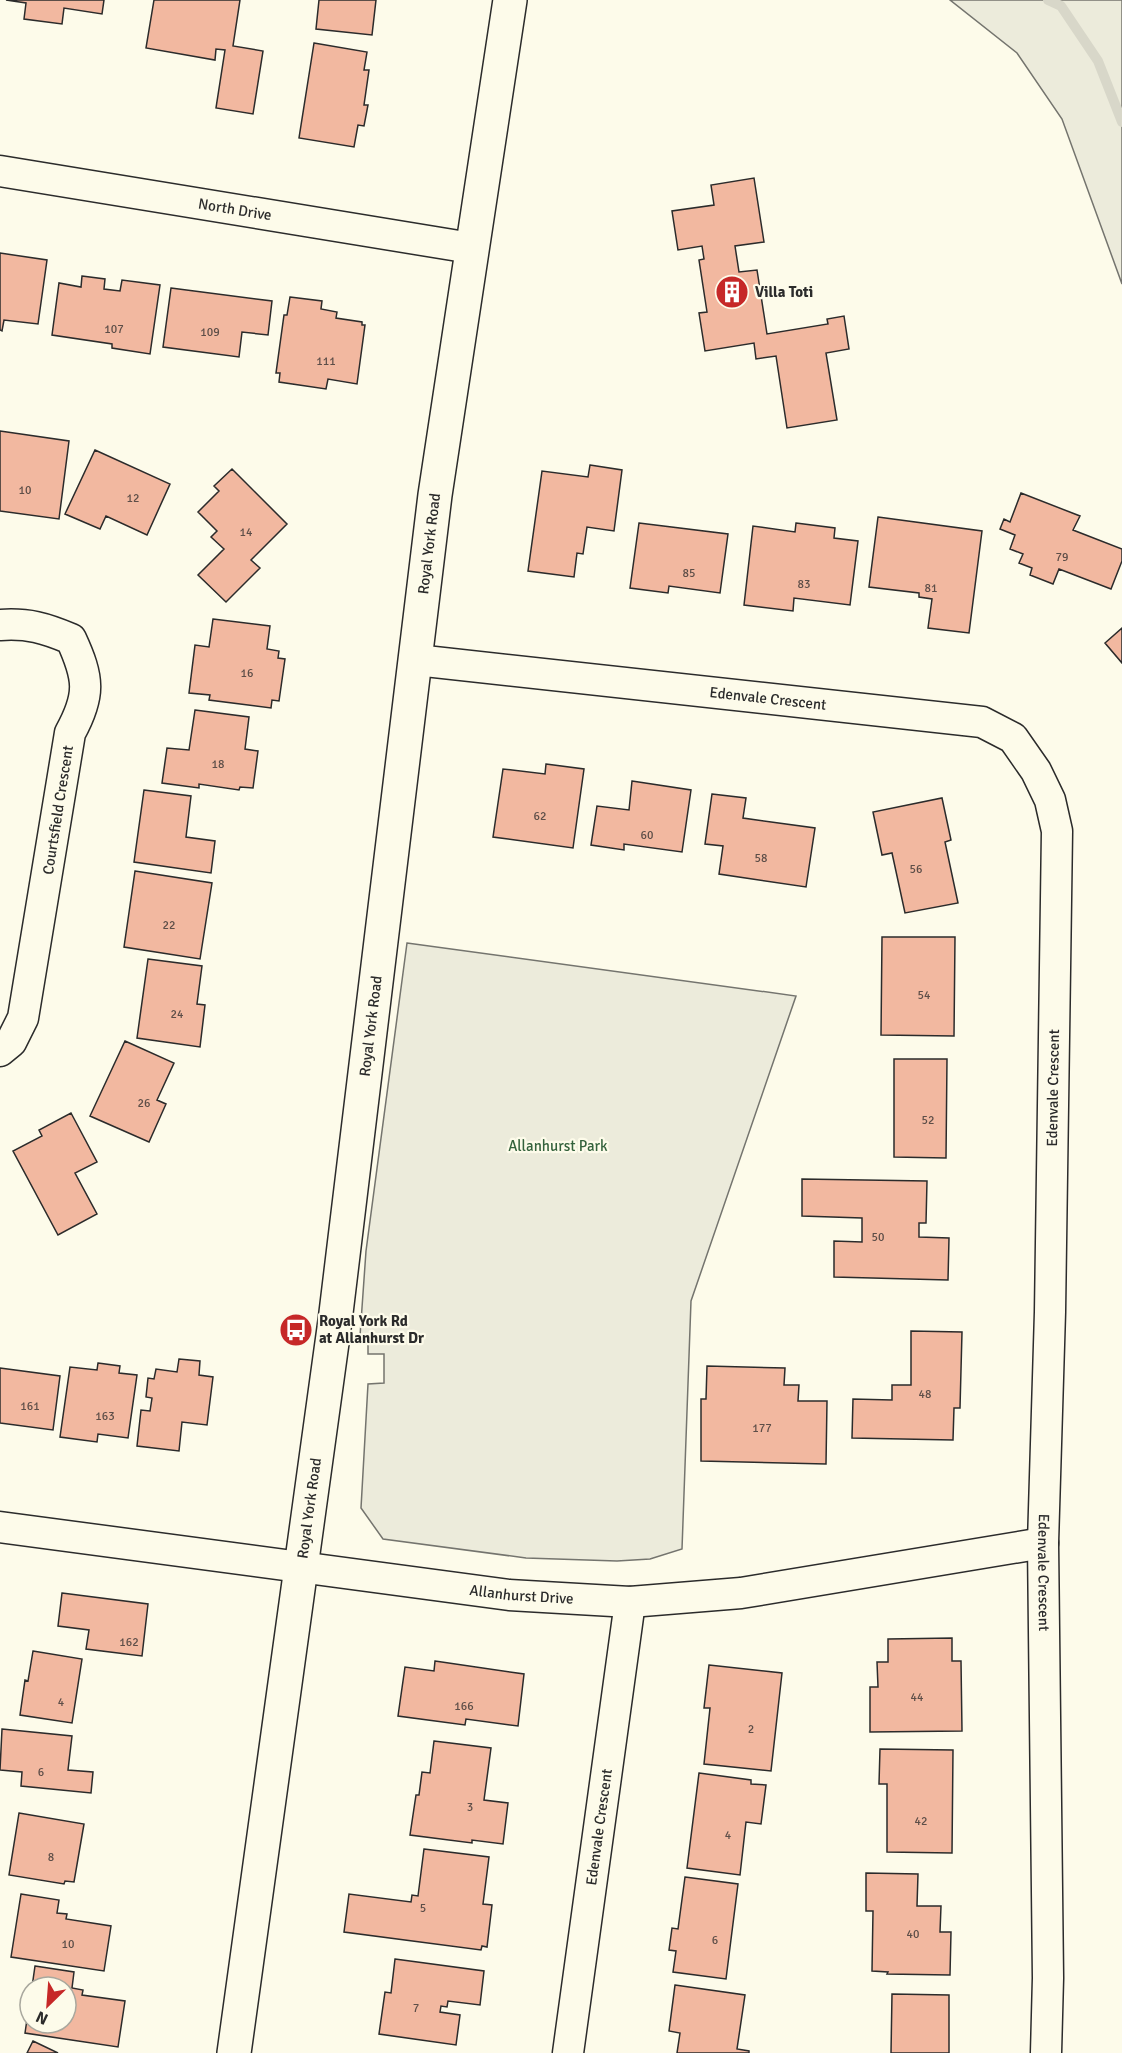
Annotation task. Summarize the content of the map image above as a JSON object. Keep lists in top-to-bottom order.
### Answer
{
  "streets": {
    "main road": ["Royal York Road"],
    "street": [
      "North Drive",
      "Edenvale Crescent",
      "Courtsfield Crescent",
      "Allanhurst Drive"
    ]
  },
  "crossings": [
    ["North Drive", "Royal York Road"],
    ["Royal York Road", "Edenvale Crescent"],
    ["Royal York Road", "Allanhurst Drive"],
    ["Edenvale Crescent", "Allanhurst Drive"]
  ],
  "parks": ["Allanhurst Park"],
  "places": {
    "building": ["Villa Toti"],
    "bus stop": ["Royal York Rd at Allanhurst Dr"]
  },
  "house_numbers": [
    "107",
    "109",
    "111",
    "10",
    "12",
    "14",
    "79",
    "85",
    "83",
    "81",
    "16",
    "18",
    "62",
    "60",
    "58",
    "56",
    "22",
    "54",
    "24",
    "26",
    "52",
    "50",
    "48",
    "161",
    "163",
    "177",
    "162",
    "44",
    "4",
    "166",
    "2",
    "6",
    "3",
    "42",
    "4",
    "8",
    "5",
    "40",
    "6",
    "10",
    "7"
  ],
  "north": "bottom left"
}
